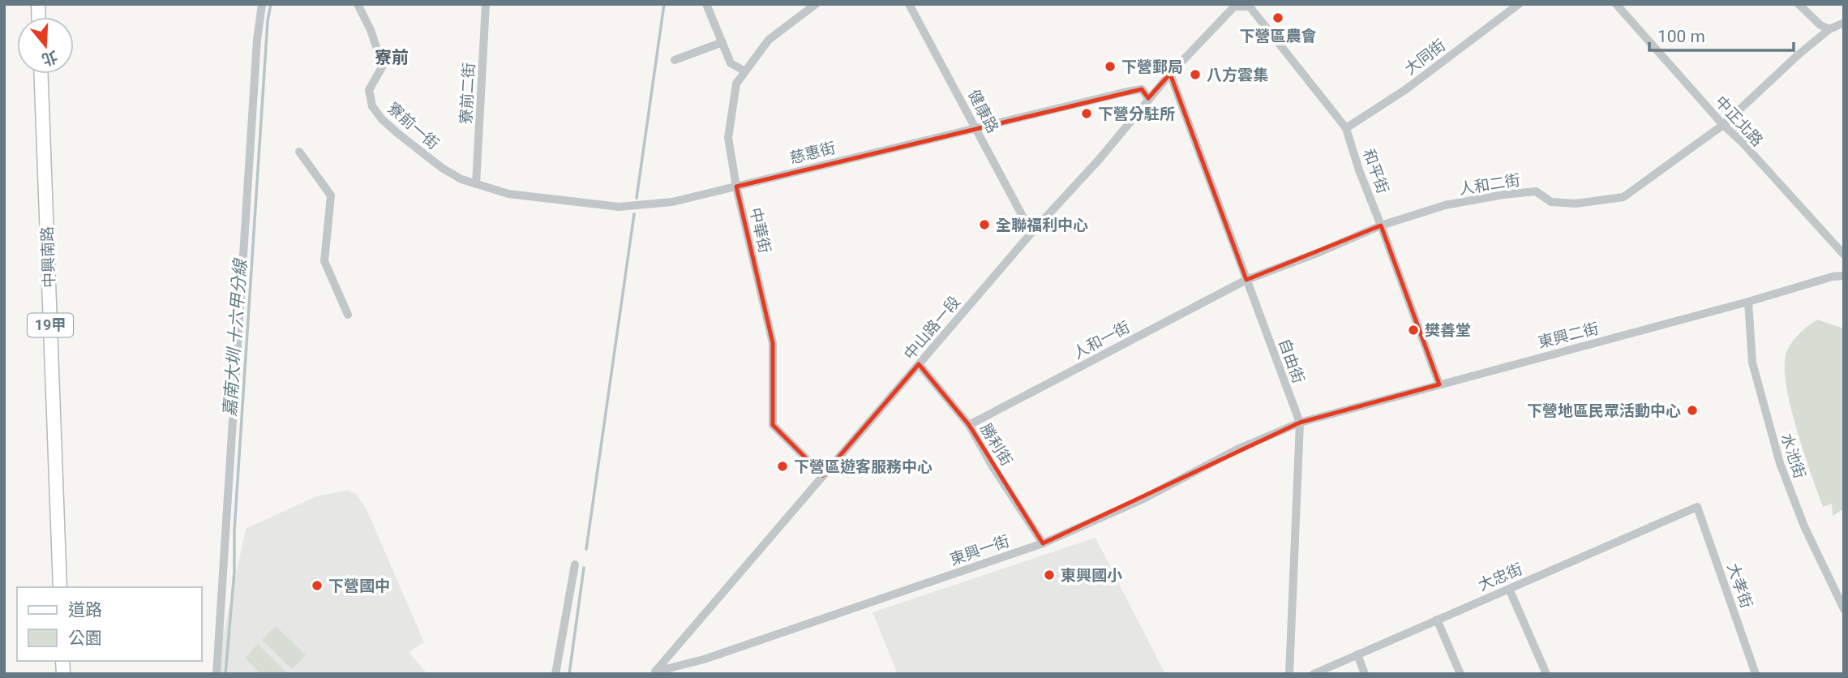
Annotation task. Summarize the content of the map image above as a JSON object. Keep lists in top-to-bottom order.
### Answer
{
  "streets": {
    "main road": ["中興南路", "19甲"],
    "street": [
      "大同街",
      "寮前二街",
      "健康路",
      "中正北路",
      "寮前一街",
      "慈惠街",
      "和平街",
      "人和二街",
      "中華街",
      "中山路一段",
      "東興二街",
      "人和一街",
      "自由街",
      "勝利街",
      "水池街",
      "東興一街",
      "大忠街",
      "大孝街"
    ]
  },
  "crossings": [
    ["大同街", "和平街"],
    ["寮前二街", "寮前一街"],
    ["寮前二街", "慈惠街"],
    ["健康路", "慈惠街"],
    ["健康路", "中山路一段"],
    ["中正北路", "人和二街"],
    ["寮前一街", "慈惠街"],
    ["慈惠街", "中華街"],
    ["慈惠街", "中山路一段"],
    ["和平街", "人和二街"],
    ["和平街", "中山路一段"],
    ["和平街", "東興二街"],
    ["人和二街", "人和一街"],
    ["人和二街", "自由街"],
    ["中華街", "中山路一段"],
    ["中山路一段", "自由街"],
    ["中山路一段", "勝利街"],
    ["中山路一段", "東興一街"],
    ["東興二街", "自由街"],
    ["東興二街", "水池街"],
    ["東興二街", "東興一街"],
    ["人和一街", "自由街"],
    ["人和一街", "勝利街"],
    ["自由街", "東興一街"],
    ["勝利街", "東興一街"],
    ["大忠街", "大孝街"]
  ],
  "districts": ["寮前"],
  "water": ["嘉南大圳 十六甲分線"],
  "places": [
    "下營區農會",
    "下營郵局",
    "八方雲集",
    "下營分駐所",
    "全聯福利中心",
    "樊善堂",
    "下營地區民眾活動中心",
    "下營區遊客服務中心",
    "東興國小",
    "下營國中"
  ],
  "legend": ["道路", "公園"],
  "scale_bar": "100 m",
  "north": "bottom"
}
